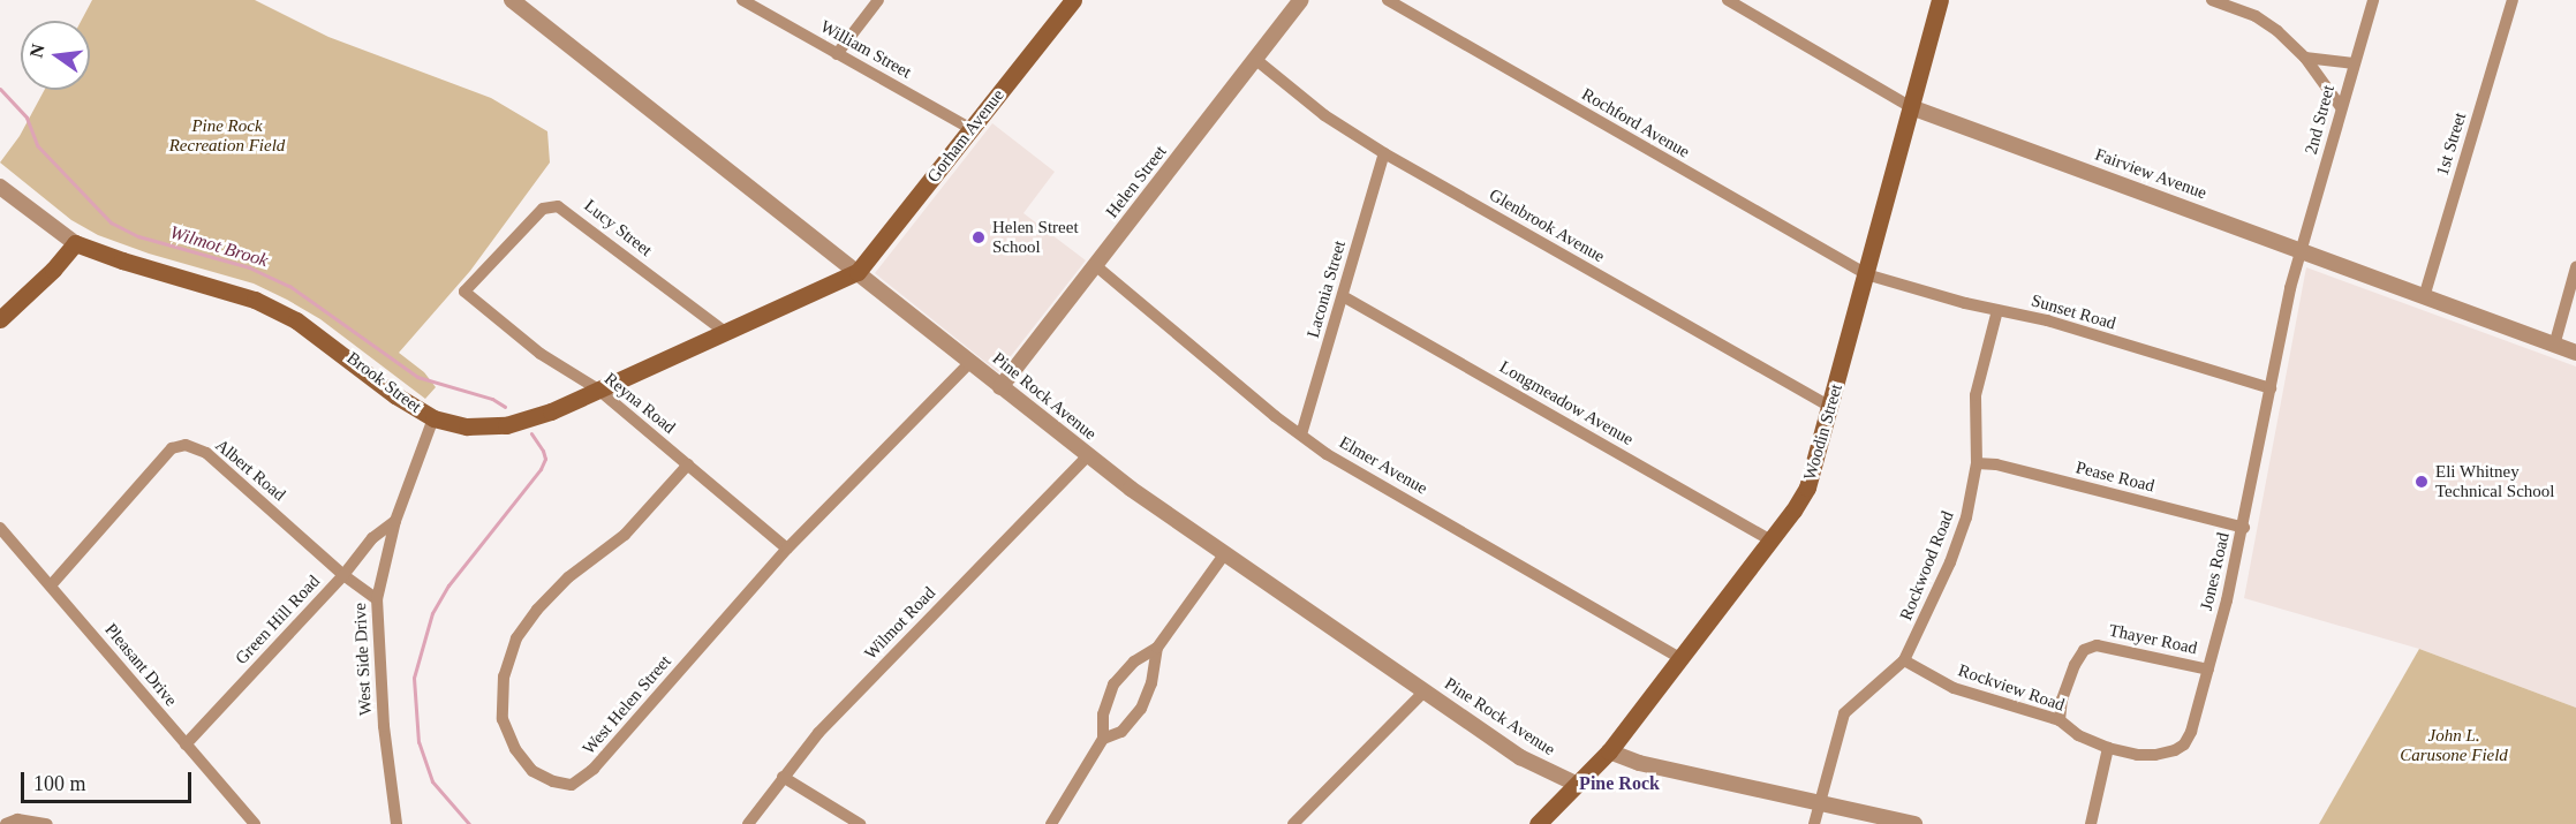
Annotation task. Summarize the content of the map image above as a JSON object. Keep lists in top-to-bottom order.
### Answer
{
  "streets": {
    "main road": ["Gorham Avenue", "Brook Street", "Woodin Street"],
    "street": [
      "William Street",
      "2nd Street",
      "Rochford Avenue",
      "1st Street",
      "Fairview Avenue",
      "Helen Street",
      "Glenbrook Avenue",
      "Lucy Street",
      "Laconia Street",
      "Sunset Road",
      "Pine Rock Avenue",
      "Reyna Road",
      "Longmeadow Avenue",
      "Elmer Avenue",
      "Albert Road",
      "Pease Road",
      "Rockwood Road",
      "Jones Road",
      "Green Hill Road",
      "Wilmot Road",
      "Thayer Road",
      "West Side Drive",
      "Pleasant Drive",
      "Rockview Road",
      "West Helen Street"
    ]
  },
  "crossings": [
    ["William Street", "Gorham Avenue"],
    ["2nd Street", "Fairview Avenue"],
    ["2nd Street", "Jones Road"],
    ["Rochford Avenue", "Sunset Road"],
    ["Rochford Avenue", "Woodin Street"],
    ["Gorham Avenue", "Brook Street"],
    ["Gorham Avenue", "Pine Rock Avenue"],
    ["1st Street", "Fairview Avenue"],
    ["Fairview Avenue", "Woodin Street"],
    ["Fairview Avenue", "Jones Road"],
    ["Helen Street", "Glenbrook Avenue"],
    ["Helen Street", "Pine Rock Avenue"],
    ["Helen Street", "Elmer Avenue"],
    ["Glenbrook Avenue", "Laconia Street"],
    ["Glenbrook Avenue", "Woodin Street"],
    ["Lucy Street", "Brook Street"],
    ["Lucy Street", "Reyna Road"],
    ["Laconia Street", "Longmeadow Avenue"],
    ["Laconia Street", "Elmer Avenue"],
    ["Sunset Road", "Woodin Street"],
    ["Sunset Road", "Rockwood Road"],
    ["Sunset Road", "Jones Road"],
    ["Brook Street", "Pine Rock Avenue"],
    ["Brook Street", "Reyna Road"],
    ["Brook Street", "West Side Drive"],
    ["Pine Rock Avenue", "Woodin Street"],
    ["Pine Rock Avenue", "Wilmot Road"],
    ["Pine Rock Avenue", "West Helen Street"],
    ["Reyna Road", "West Helen Street"],
    ["Longmeadow Avenue", "Woodin Street"],
    ["Woodin Street", "Elmer Avenue"],
    ["Albert Road", "Green Hill Road"],
    ["Albert Road", "West Side Drive"],
    ["Albert Road", "Pleasant Drive"],
    ["Pease Road", "Rockwood Road"],
    ["Pease Road", "Jones Road"],
    ["Rockwood Road", "Rockview Road"],
    ["Jones Road", "Thayer Road"],
    ["Jones Road", "Rockview Road"],
    ["Green Hill Road", "West Side Drive"],
    ["Green Hill Road", "Pleasant Drive"],
    ["Thayer Road", "Rockview Road"]
  ],
  "districts": ["Pine Rock"],
  "water": ["Wilmot Brook"],
  "parks": ["Pine Rock Recreation Field", "John L. Carusone Field"],
  "places": ["Helen Street School", "Eli Whitney Technical School"],
  "scale_bar": "100 m",
  "north": "left"
}
